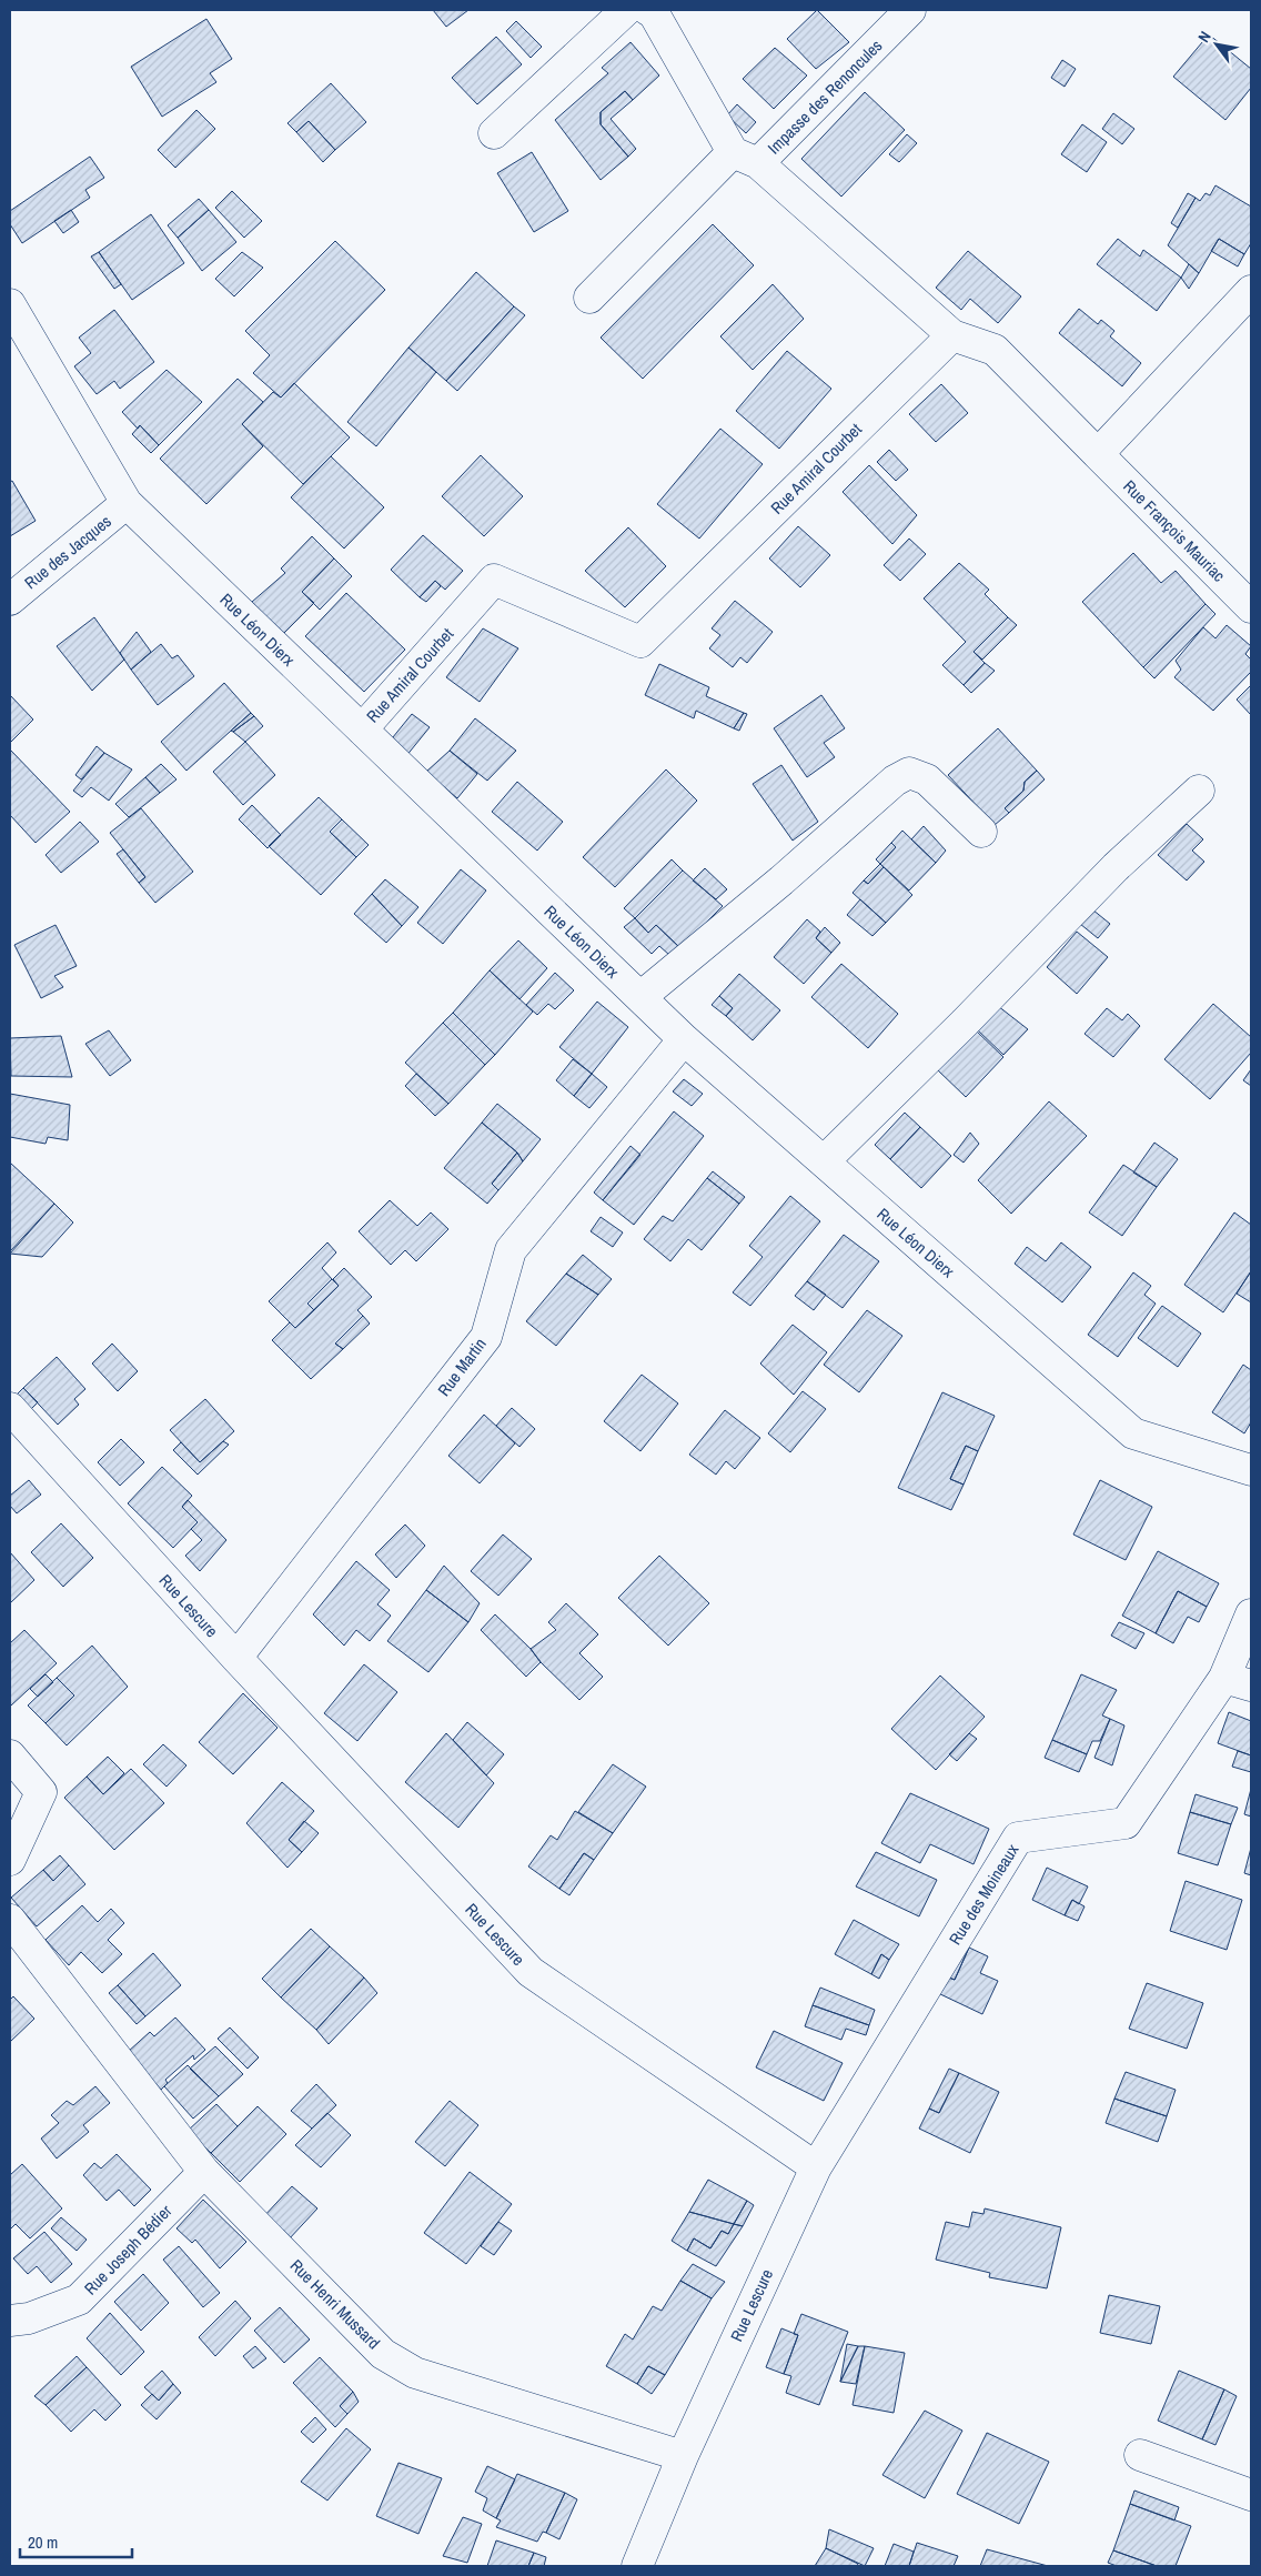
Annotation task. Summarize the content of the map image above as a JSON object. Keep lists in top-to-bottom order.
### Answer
{
  "streets": {
    "street": [
      "Impasse des Renoncules",
      "Rue Amiral Courbet",
      "Rue François Mauriac",
      "Rue des Jacques",
      "Rue Léon Dierx",
      "Rue Martin",
      "Rue Lescure",
      "Rue des Moineaux",
      "Rue Joseph Bédier",
      "Rue Henri Mussard"
    ]
  },
  "crossings": [
    ["Rue Amiral Courbet", "Rue Léon Dierx"],
    ["Rue des Jacques", "Rue Léon Dierx"],
    ["Rue Léon Dierx", "Rue Martin"],
    ["Rue Martin", "Rue Lescure"],
    ["Rue Lescure", "Rue des Moineaux"],
    ["Rue Lescure", "Rue Henri Mussard"],
    ["Rue Joseph Bédier", "Rue Henri Mussard"]
  ],
  "scale_bar": "20 m",
  "north": "top left"
}
